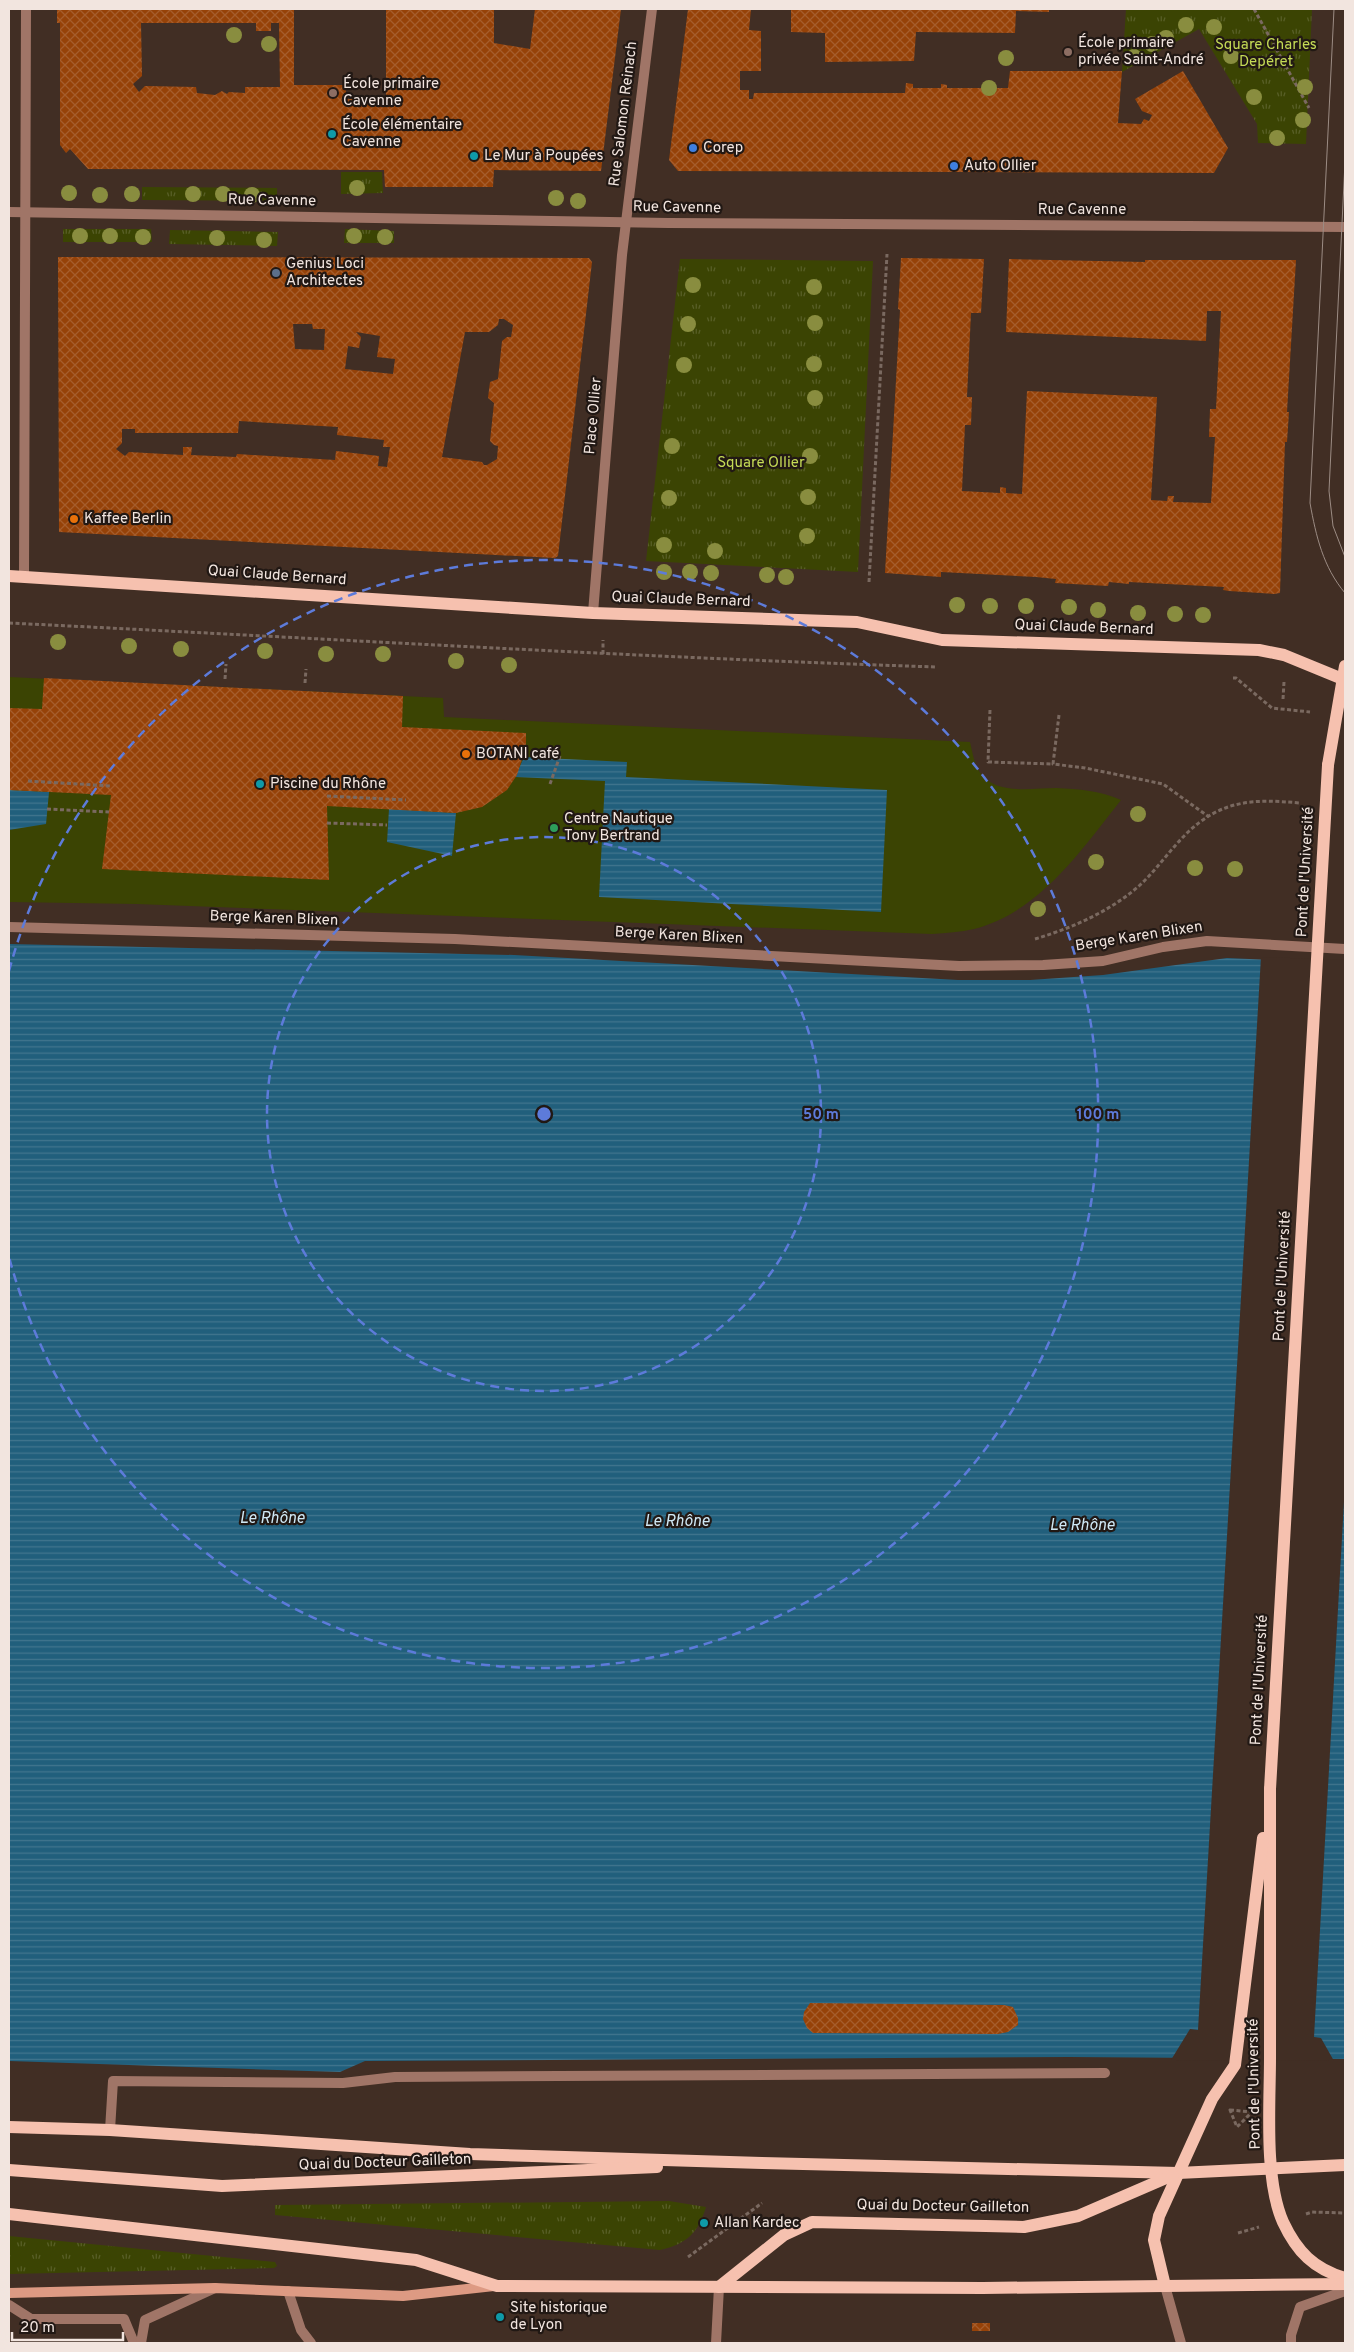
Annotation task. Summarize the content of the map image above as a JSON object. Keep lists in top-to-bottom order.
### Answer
{
  "streets": {
    "main road": ["Quai Claude Bernard", "Pont de l'Université", "Quai du Docteur Gailleton"],
    "street": [
      "Rue Salomon Reinach",
      "Rue Cavenne",
      "Place Ollier",
      "Berge Karen Blixen"
    ]
  },
  "crossings": [
    ["Rue Salomon Reinach", "Rue Cavenne"],
    ["Rue Salomon Reinach", "Place Ollier"],
    ["Rue Cavenne", "Place Ollier"],
    ["Place Ollier", "Quai Claude Bernard"],
    ["Quai Claude Bernard", "Pont de l'Université"],
    ["Pont de l'Université", "Quai du Docteur Gailleton"]
  ],
  "water": ["Le Rhône"],
  "parks": ["Square Charles Depéret", "Square Ollier"],
  "places": [
    "École primaire privée Saint-André",
    "École primaire Cavenne",
    "École élémentaire Cavenne",
    "Corep",
    "Le Mur à Poupées",
    "Auto Ollier",
    "Genius Loci Architectes",
    "Kaffee Berlin",
    "BOTANI café",
    "Piscine du Rhône",
    "Centre Nautique Tony Bertrand",
    "Allan Kardec",
    "Site historique de Lyon"
  ],
  "scale_bar": "20 m",
  "rings": ["50 m", "100 m"]
}
